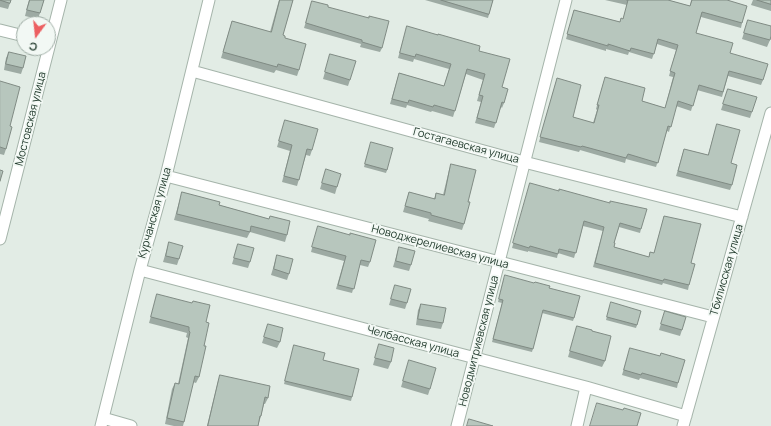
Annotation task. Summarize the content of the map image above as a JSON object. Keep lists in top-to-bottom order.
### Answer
{
  "streets": {
    "street": [
      "Мостовская улица",
      "Гостагаевская улица",
      "Курчанская улица",
      "Новоджерелиевская улица",
      "Тбилисская улица",
      "Новодмитриевская улица",
      "Челбасская улица"
    ]
  },
  "crossings": [
    ["Гостагаевская улица", "Курчанская улица"],
    ["Гостагаевская улица", "Тбилисская улица"],
    ["Гостагаевская улица", "Новодмитриевская улица"],
    ["Курчанская улица", "Новоджерелиевская улица"],
    ["Курчанская улица", "Челбасская улица"],
    ["Новоджерелиевская улица", "Тбилисская улица"],
    ["Новоджерелиевская улица", "Новодмитриевская улица"],
    ["Тбилисская улица", "Челбасская улица"],
    ["Новодмитриевская улица", "Челбасская улица"]
  ],
  "north": "bottom"
}
